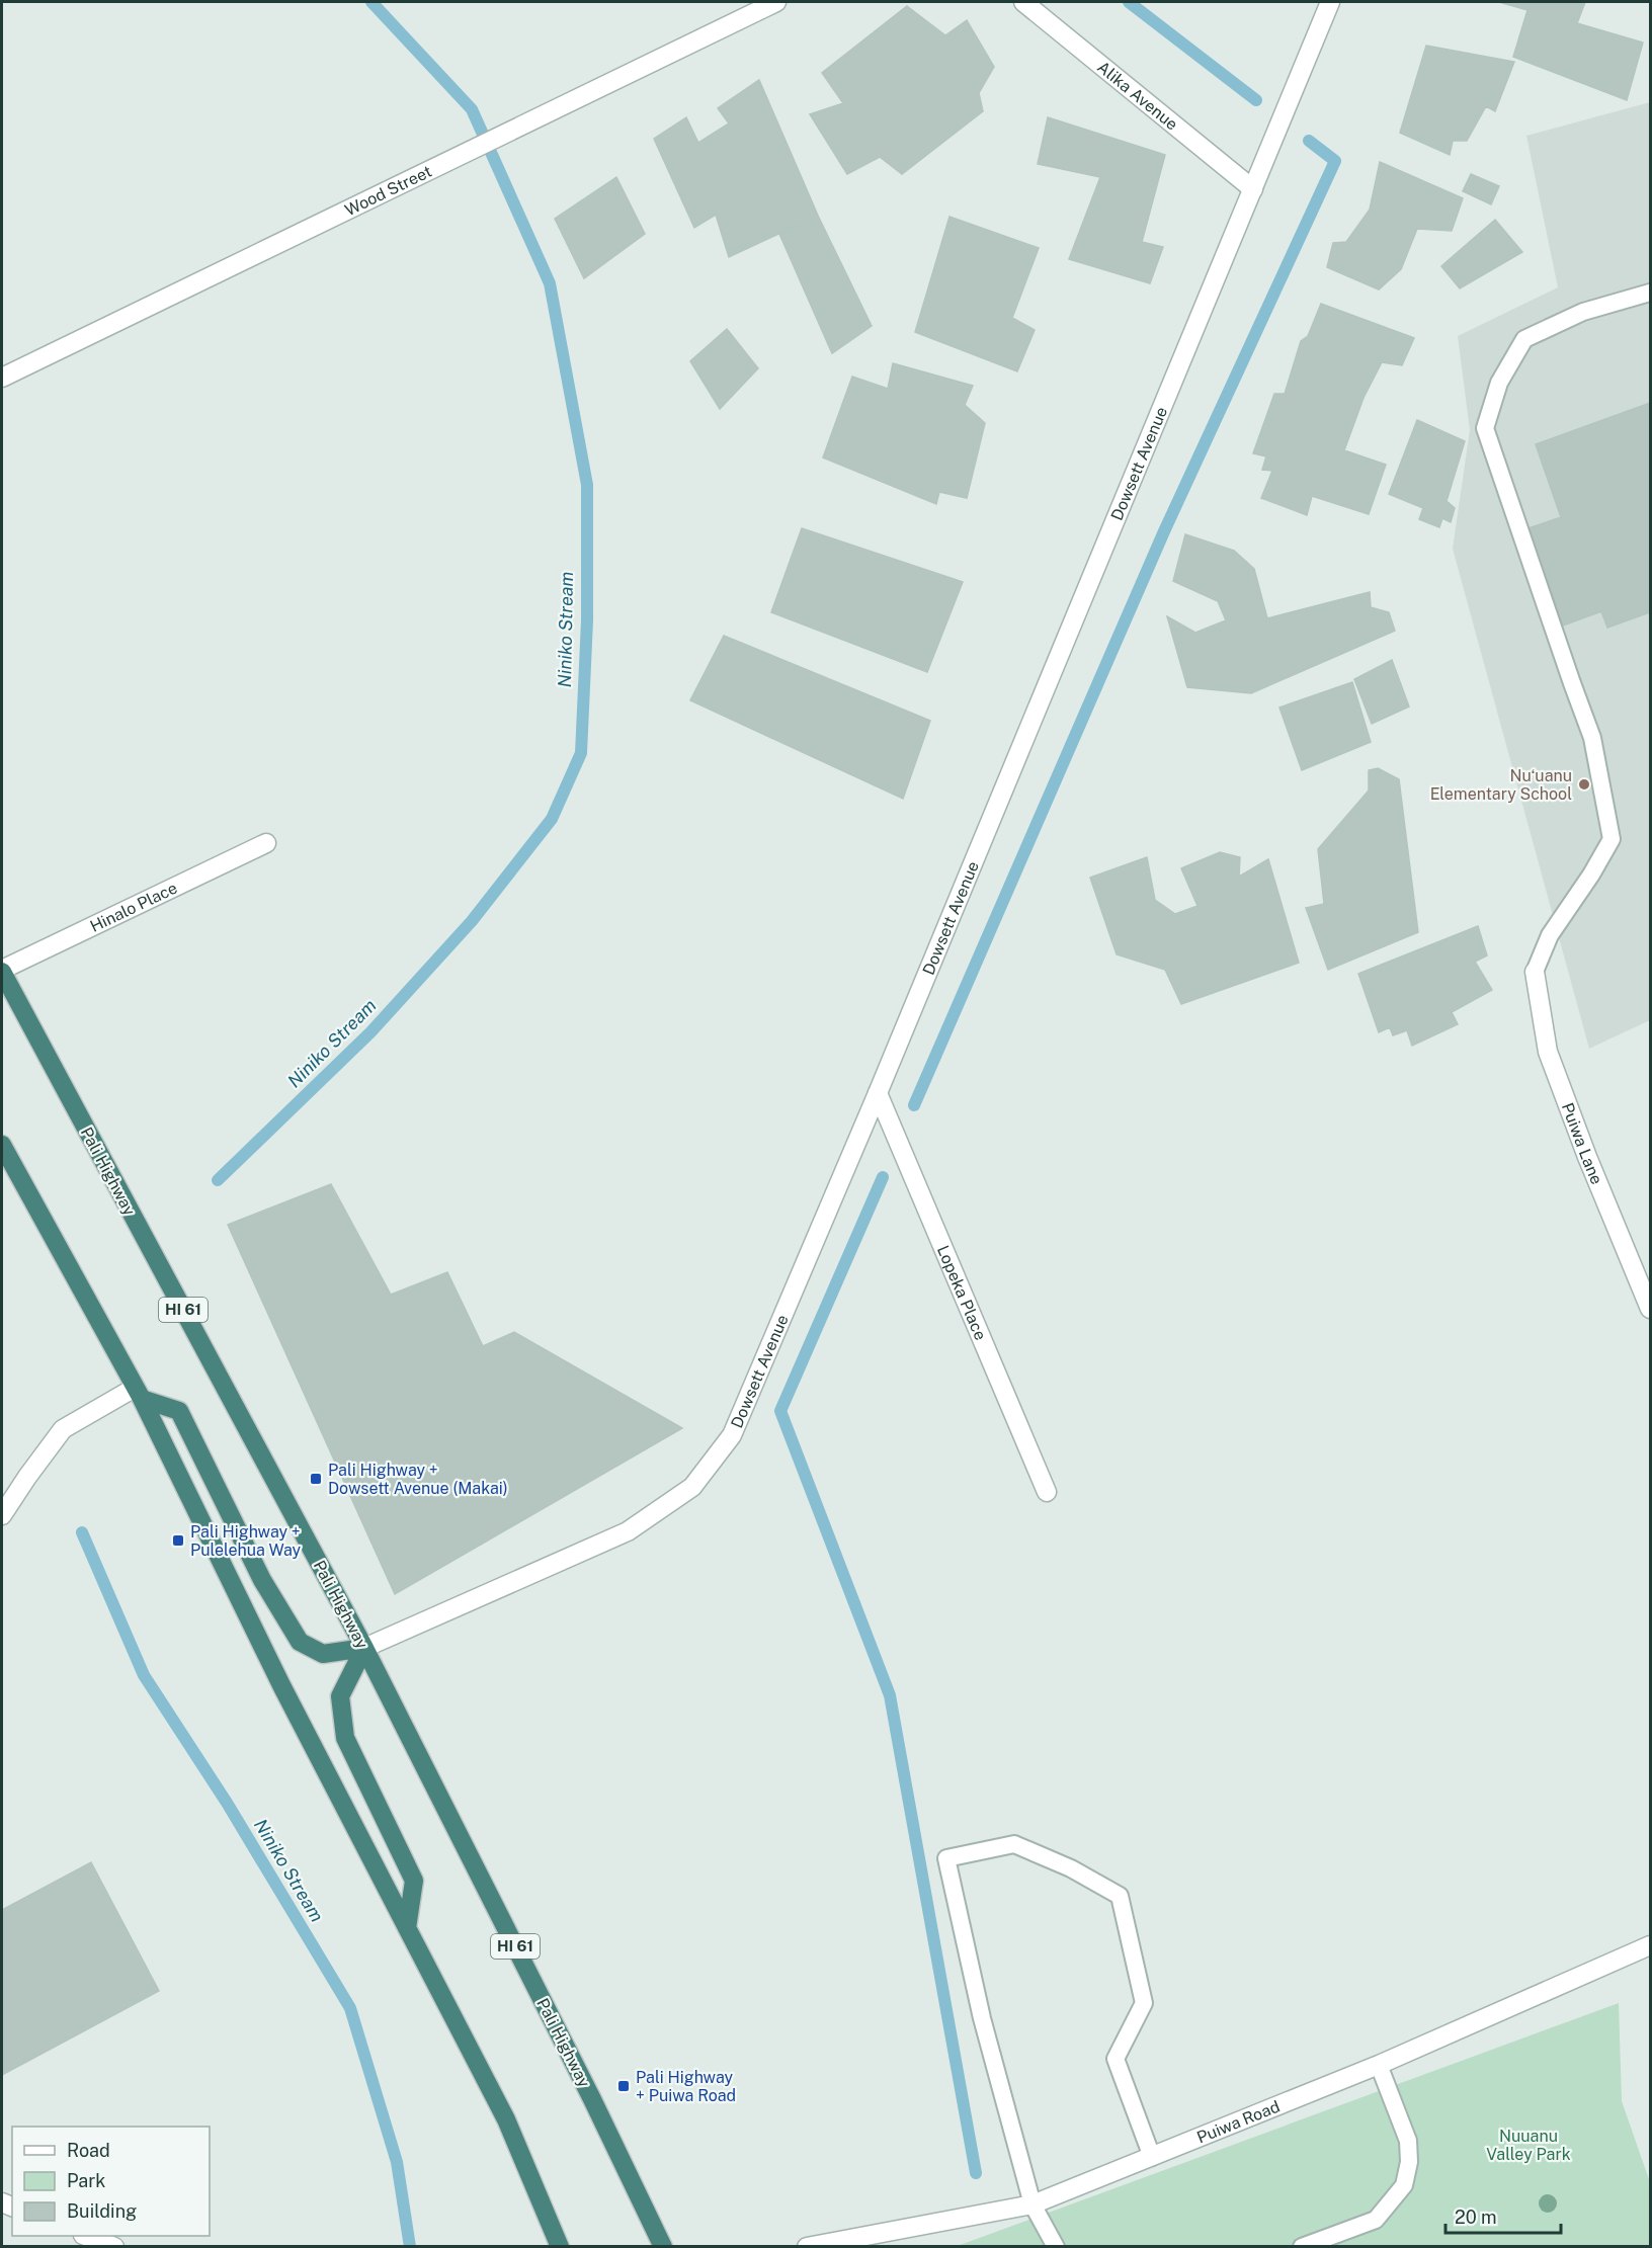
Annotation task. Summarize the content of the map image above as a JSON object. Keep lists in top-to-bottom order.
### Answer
{
  "streets": {
    "highway": ["Pali Highway", "HI 61"],
    "street": [
      "Alika Avenue",
      "Wood Street",
      "Dowsett Avenue",
      "Hinalo Place",
      "Puiwa Lane",
      "Lopeka Place",
      "Puiwa Road"
    ]
  },
  "crossings": [
    ["Alika Avenue", "Dowsett Avenue"],
    ["Dowsett Avenue", "Pali Highway"],
    ["Dowsett Avenue", "Lopeka Place"],
    ["Hinalo Place", "Pali Highway"]
  ],
  "water": ["Niniko Stream"],
  "parks": ["Nuuanu Valley Park"],
  "places": {
    "other": ["Nuʻuanu Elementary School"],
    "transit": ["Pali Highway + Dowsett Avenue (Makai)", "Pali Highway + Pulelehua Way", "Pali Highway + Puiwa Road"]
  },
  "legend": ["Road", "Park", "Building"],
  "scale_bar": "20 m"
}
